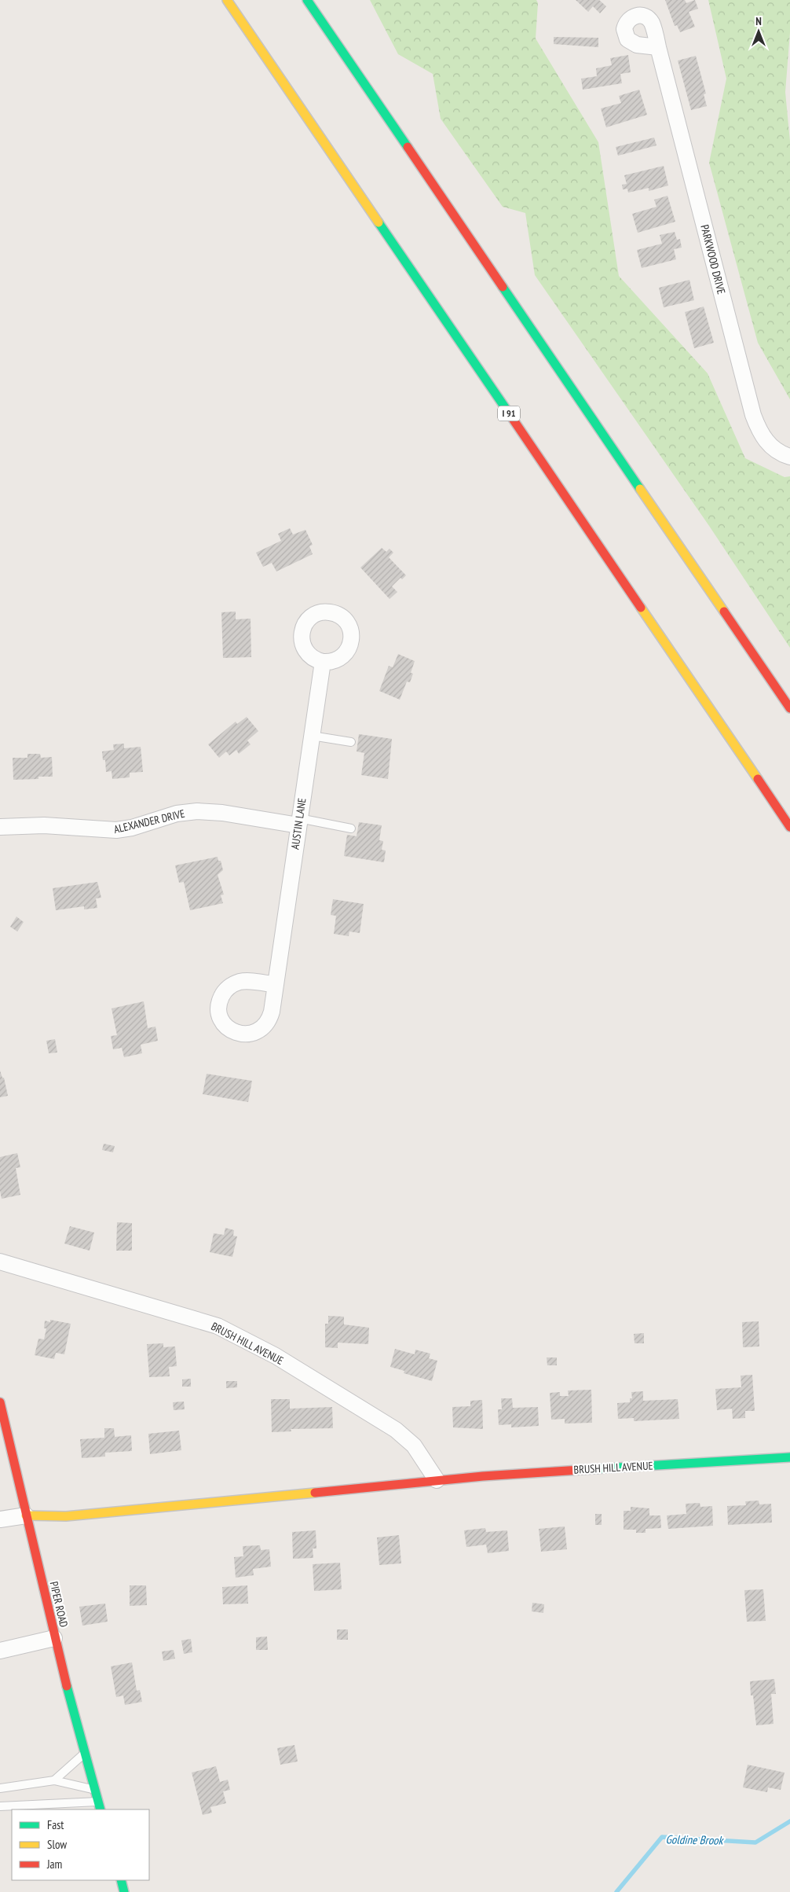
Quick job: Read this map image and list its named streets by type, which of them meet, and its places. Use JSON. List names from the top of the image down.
{
  "streets": {
    "main road": ["I 91", "BRUSH HILL AVENUE", "PIPER ROAD"],
    "street": ["PARKWOOD DRIVE", "ALEXANDER DRIVE", "AUSTIN LANE"]
  },
  "crossings": [
    ["ALEXANDER DRIVE", "AUSTIN LANE"],
    ["BRUSH HILL AVENUE", "PIPER ROAD"]
  ],
  "water": ["Goldine Brook"],
  "legend": ["Fast", "Slow", "Jam"],
  "north": "top"
}
